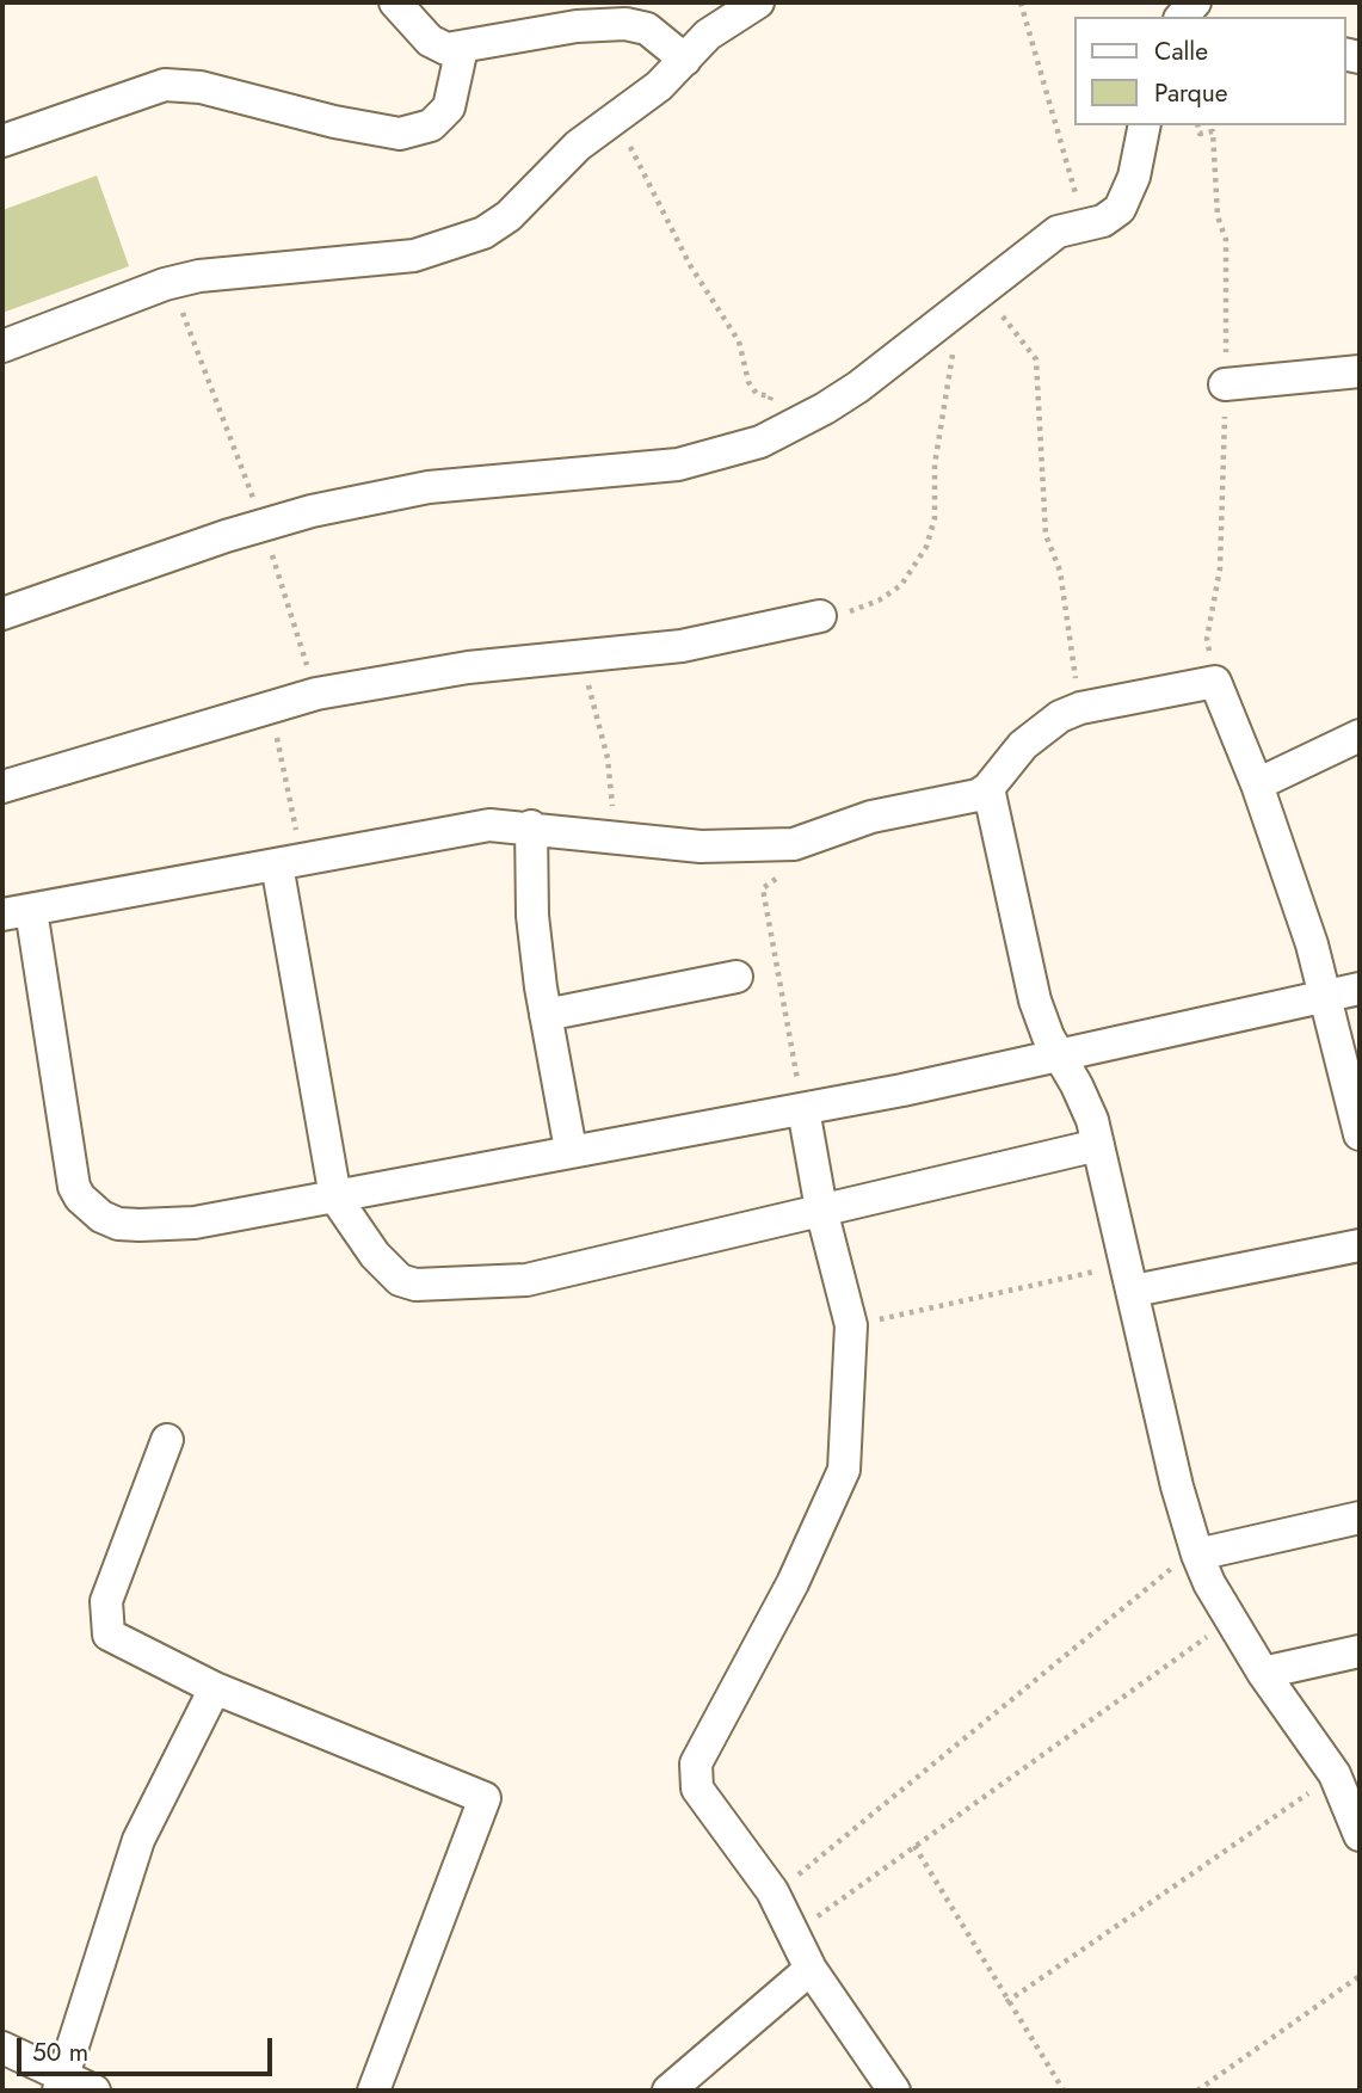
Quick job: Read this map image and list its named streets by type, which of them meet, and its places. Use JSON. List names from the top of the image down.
{
  "legend": ["Calle", "Parque"],
  "scale_bar": "50 m"
}
